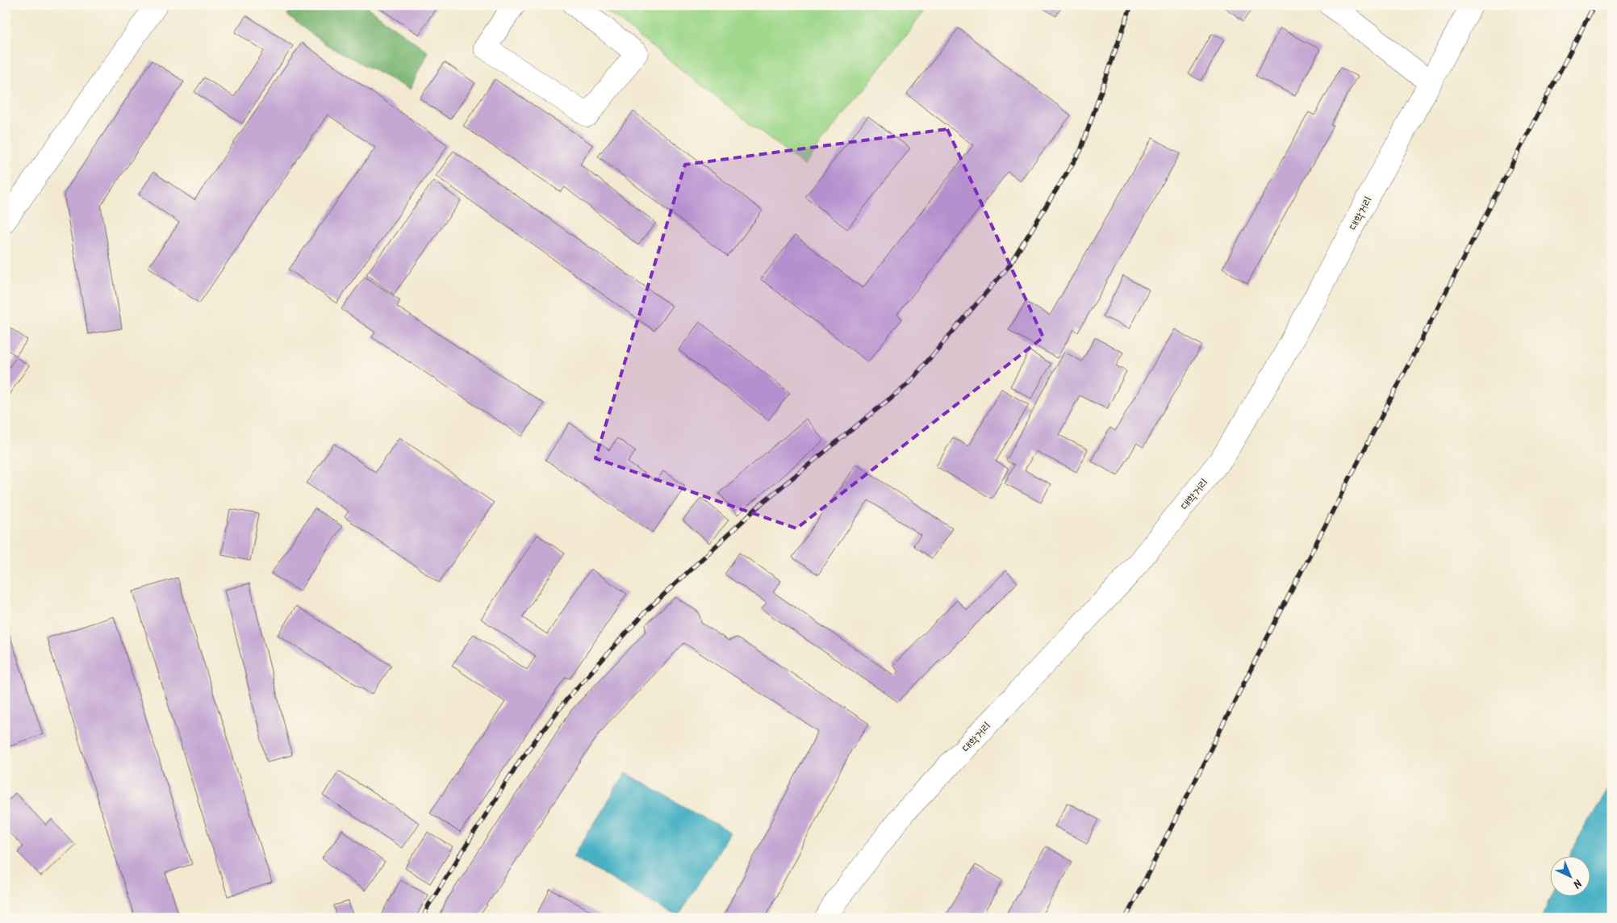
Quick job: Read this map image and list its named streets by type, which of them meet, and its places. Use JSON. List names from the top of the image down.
{
  "streets": {
    "main road": ["대학거리"]
  },
  "north": "bottom right"
}
